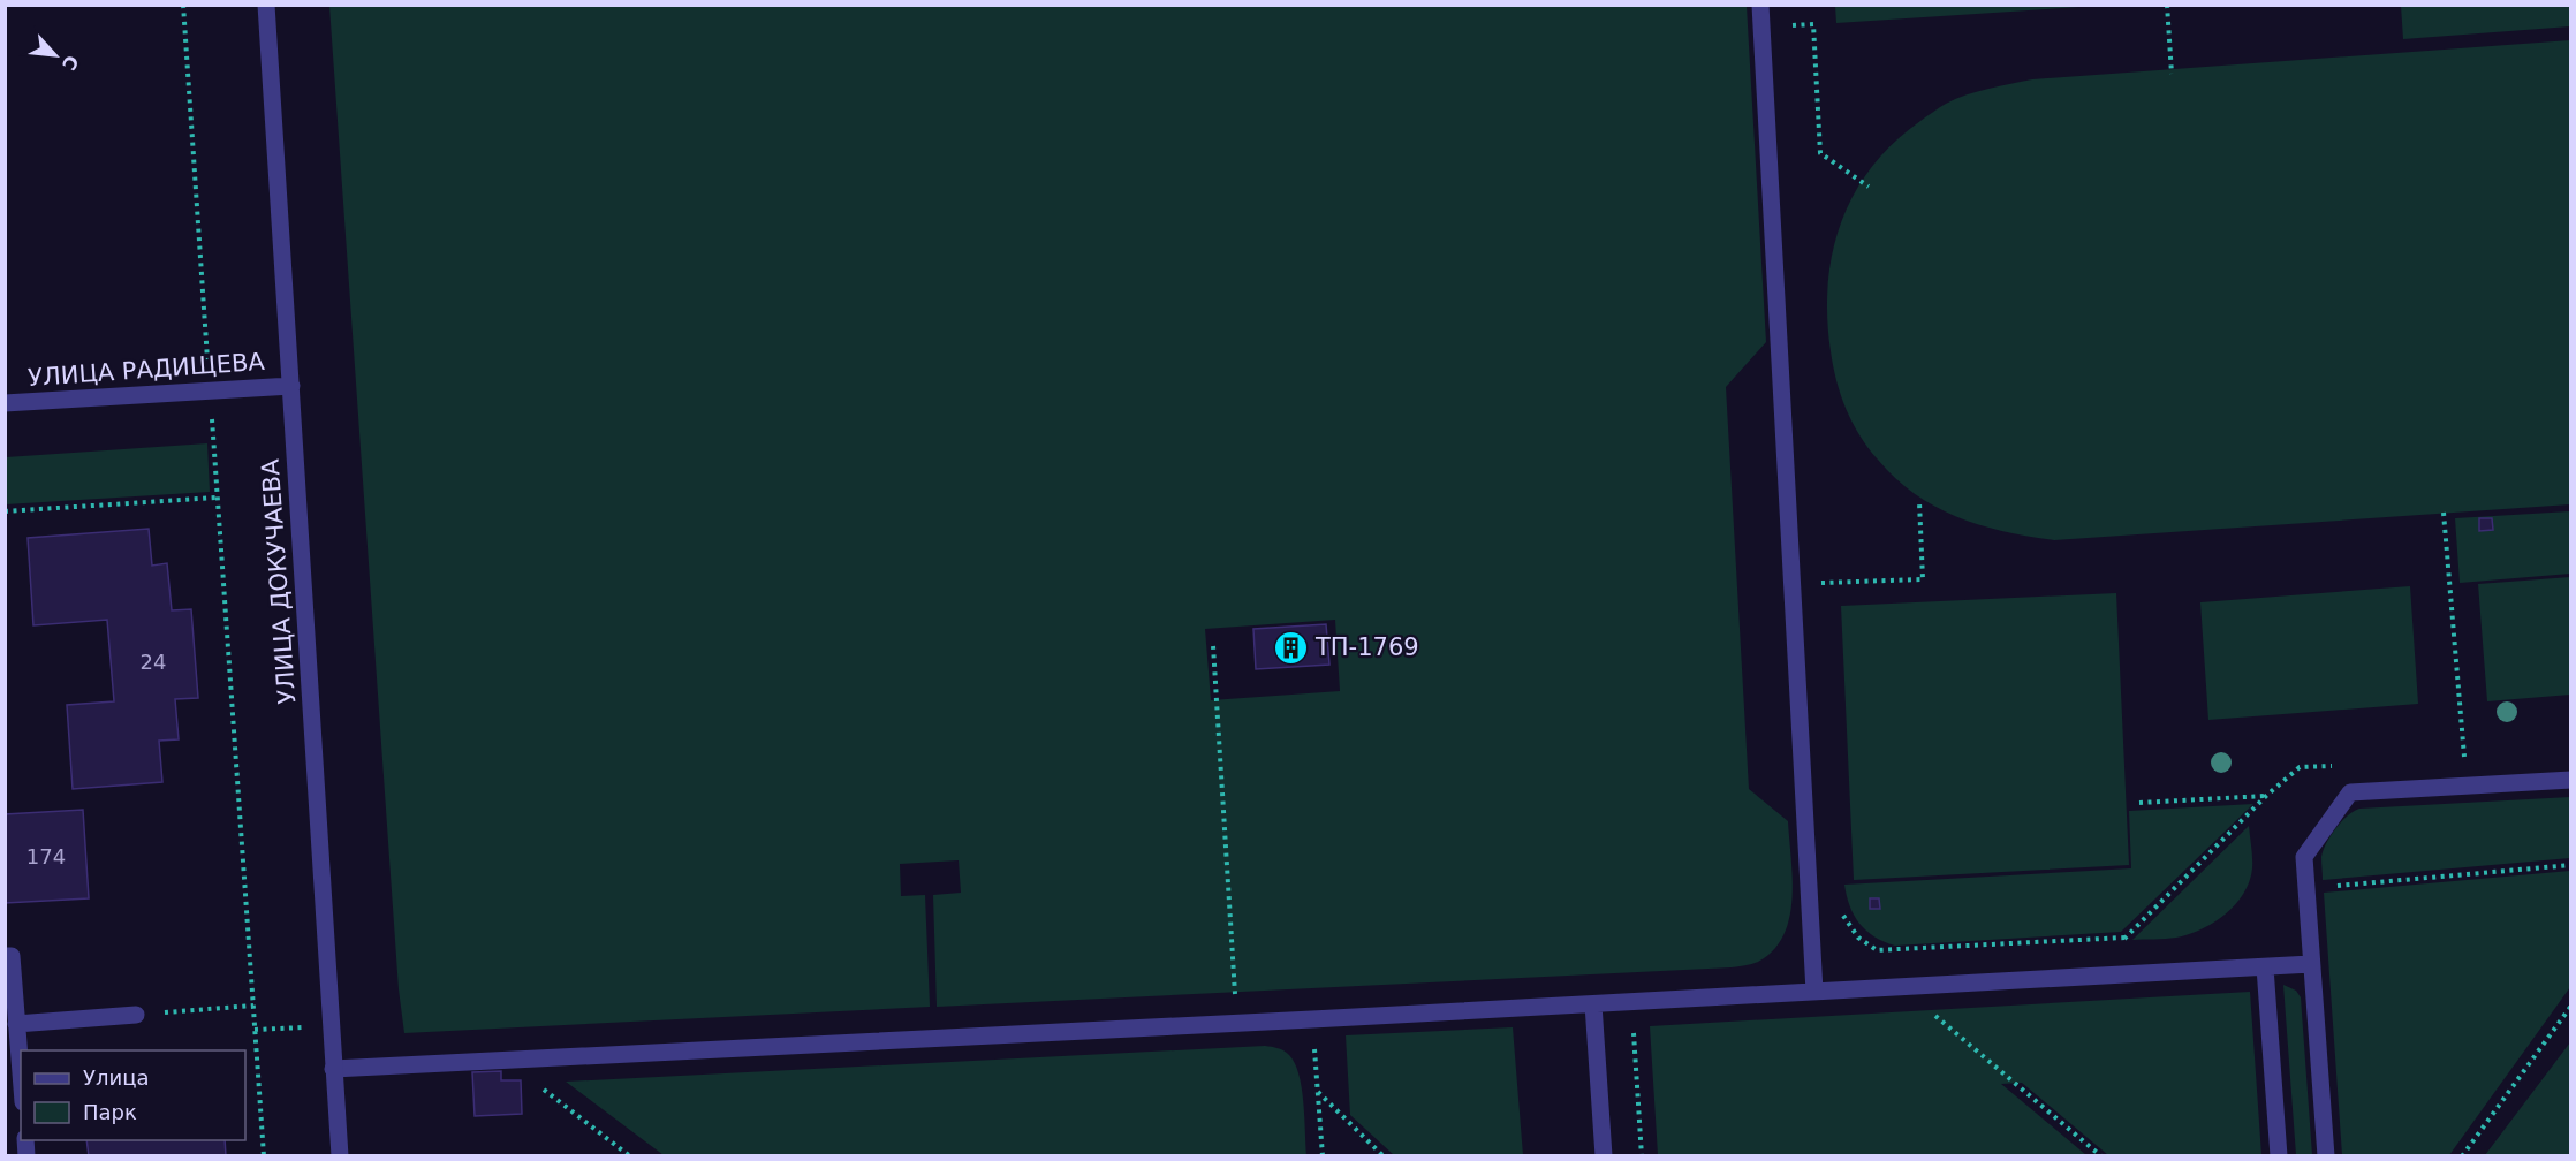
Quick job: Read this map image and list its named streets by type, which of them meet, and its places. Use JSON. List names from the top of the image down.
{
  "streets": {
    "street": ["УЛИЦА РАДИЩЕВА", "УЛИЦА ДОКУЧАЕВА"]
  },
  "crossings": [
    ["УЛИЦА РАДИЩЕВА", "УЛИЦА ДОКУЧАЕВА"]
  ],
  "places": {
    "building": ["ТП-1769"]
  },
  "house_numbers": ["24", "174"],
  "legend": ["Улица", "Парк"],
  "north": "bottom right"
}
